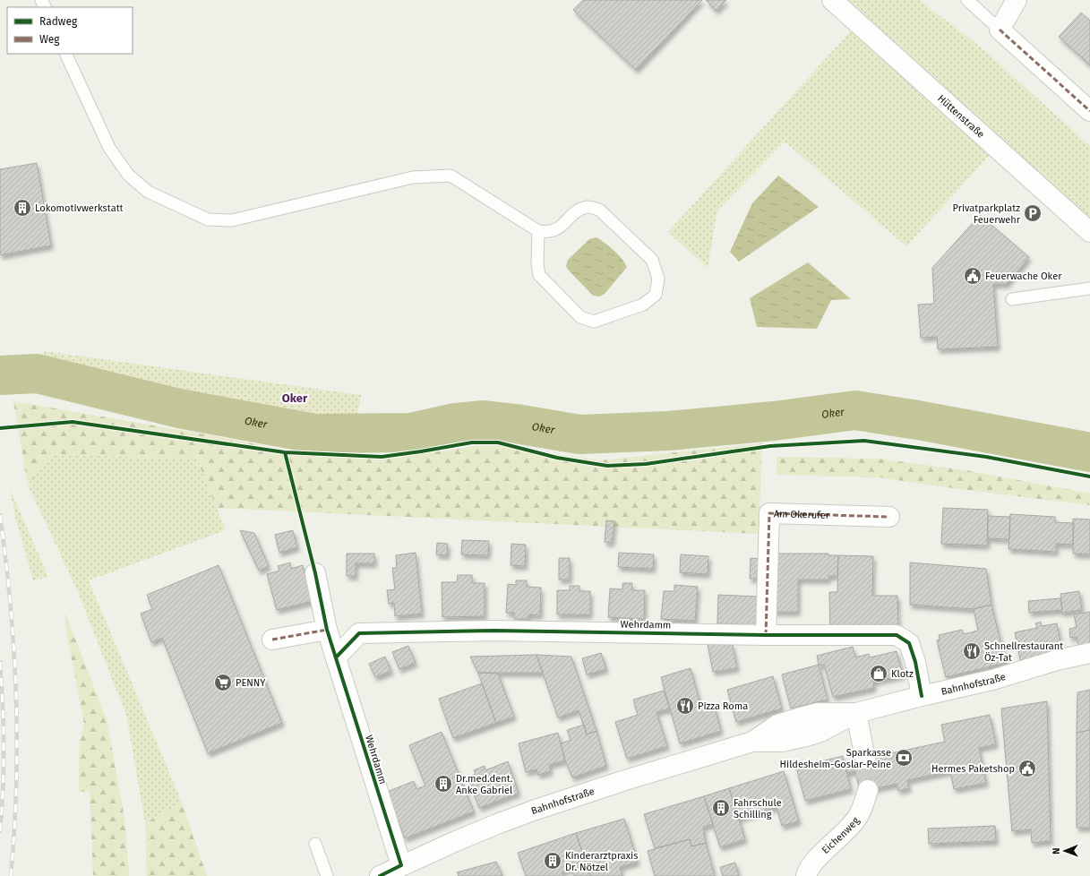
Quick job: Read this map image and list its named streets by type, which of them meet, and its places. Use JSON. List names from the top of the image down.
{
  "streets": {
    "street": [
      "Hüttenstraße",
      "Am Okerufer",
      "Wehrdamm",
      "Bahnhofstraße",
      "Eichenweg"
    ]
  },
  "crossings": [
    ["Am Okerufer", "Wehrdamm"],
    ["Wehrdamm", "Bahnhofstraße"]
  ],
  "districts": ["Oker"],
  "water": ["Oker"],
  "places": {
    "building": [
      "Lokomotivwerkstatt",
      "Dr.med.dent. Anke Gabriel",
      "Fahrschule Schilling",
      "Kinderarztpraxis Dr. Nötzel"
    ],
    "parking": ["Privatparkplatz Feuerwehr"],
    "public building": ["Feuerwache Oker", "Hermes Paketshop"],
    "restaurant": ["Schnellrestaurant Öz-Tat", "Pizza Roma"],
    "shop": ["Klotz"],
    "supermarket": ["PENNY"],
    "bank": ["Sparkasse Hildesheim-Goslar-Peine"]
  },
  "legend": ["Radweg", "Weg"],
  "north": "left"
}
